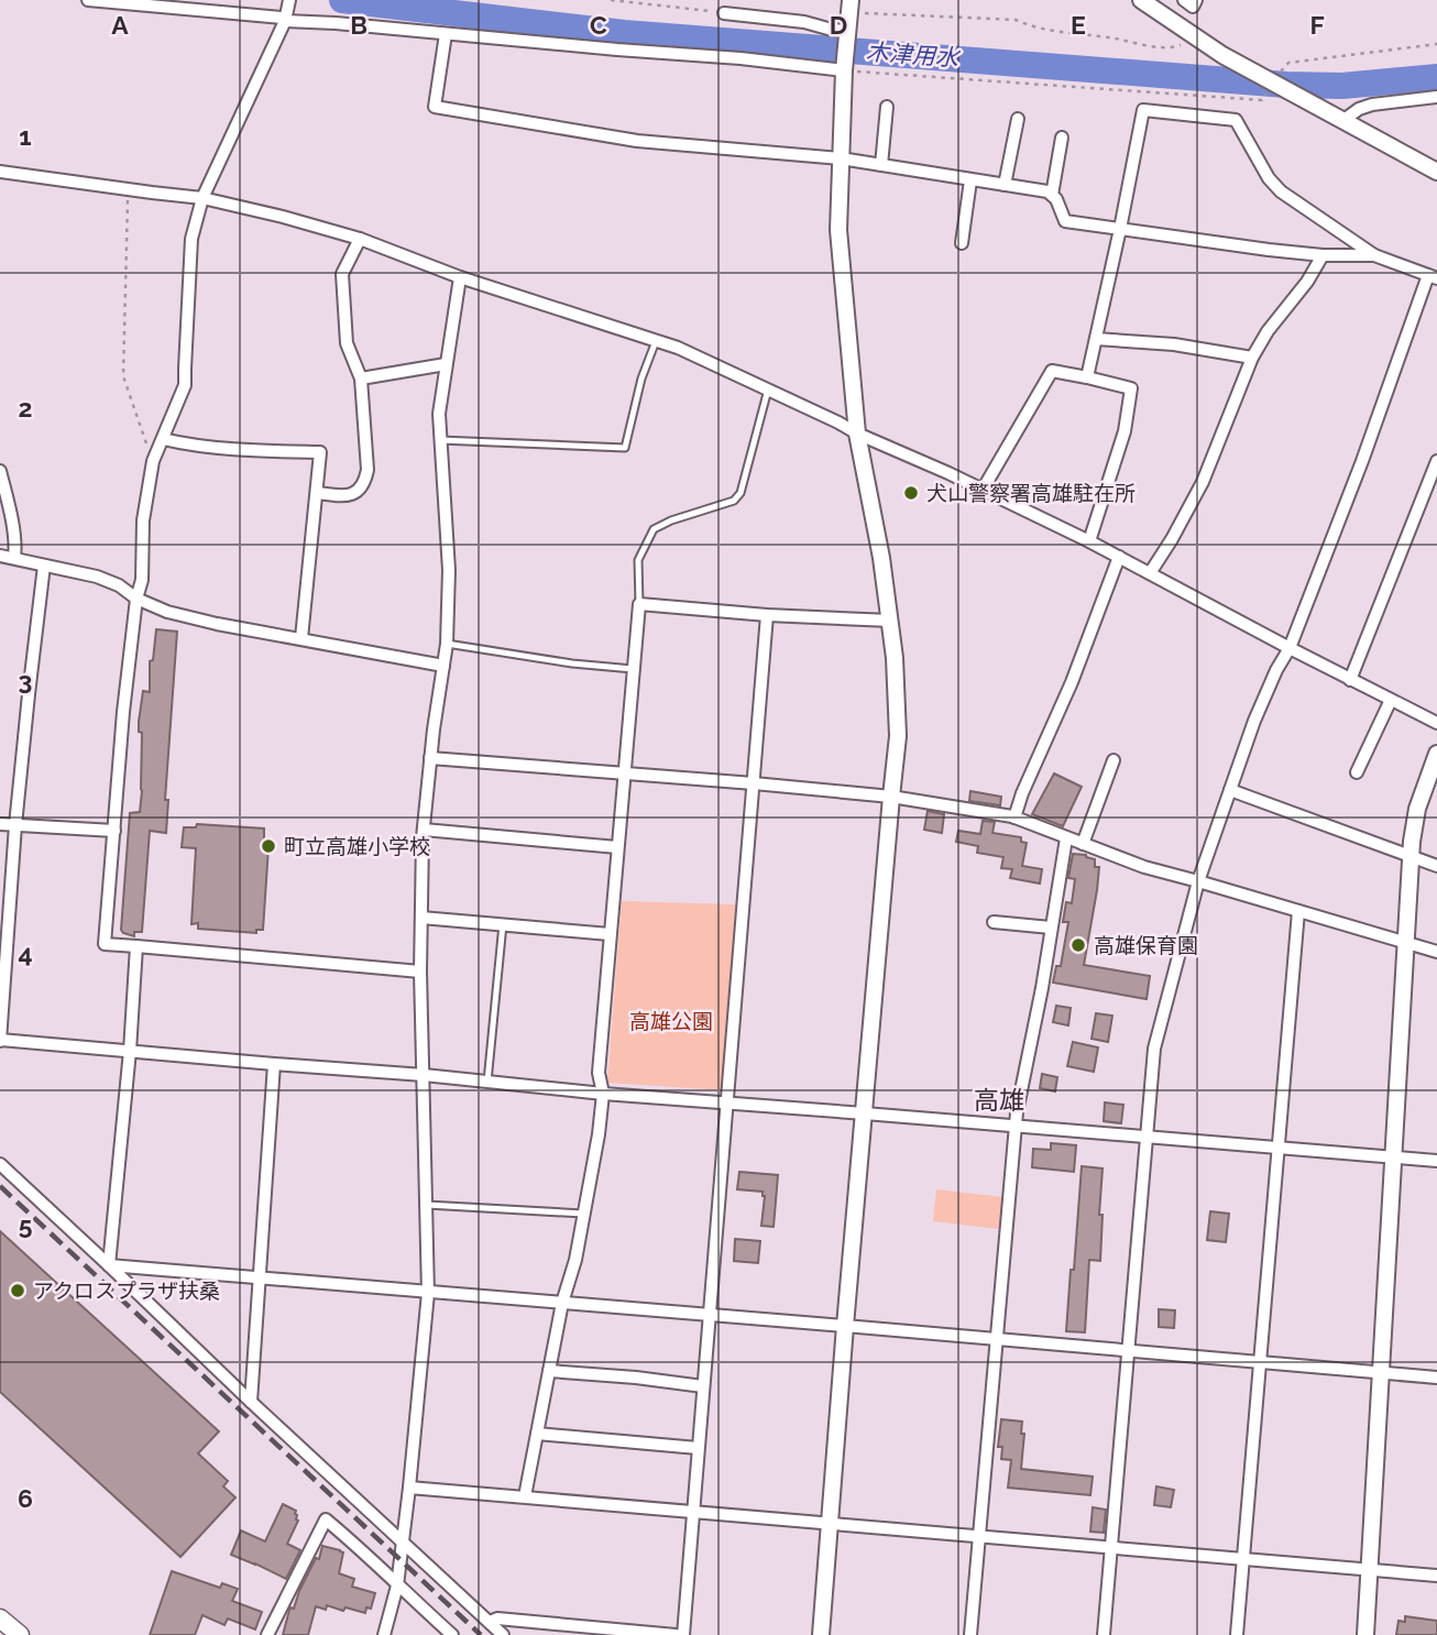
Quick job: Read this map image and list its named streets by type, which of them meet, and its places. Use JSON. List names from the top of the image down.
{
  "districts": ["高雄"],
  "water": ["木津用水"],
  "parks": ["高雄公園"],
  "places": [
    "犬山警察署高雄駐在所",
    "町立高雄小学校",
    "高雄保育園",
    "アクロスプラザ扶桑"
  ],
  "grid": {
    "columns": [
      "A",
      "B",
      "C",
      "D",
      "E",
      "F"
    ],
    "rows": [
      "1",
      "2",
      "3",
      "4",
      "5",
      "6"
    ]
  }
}
